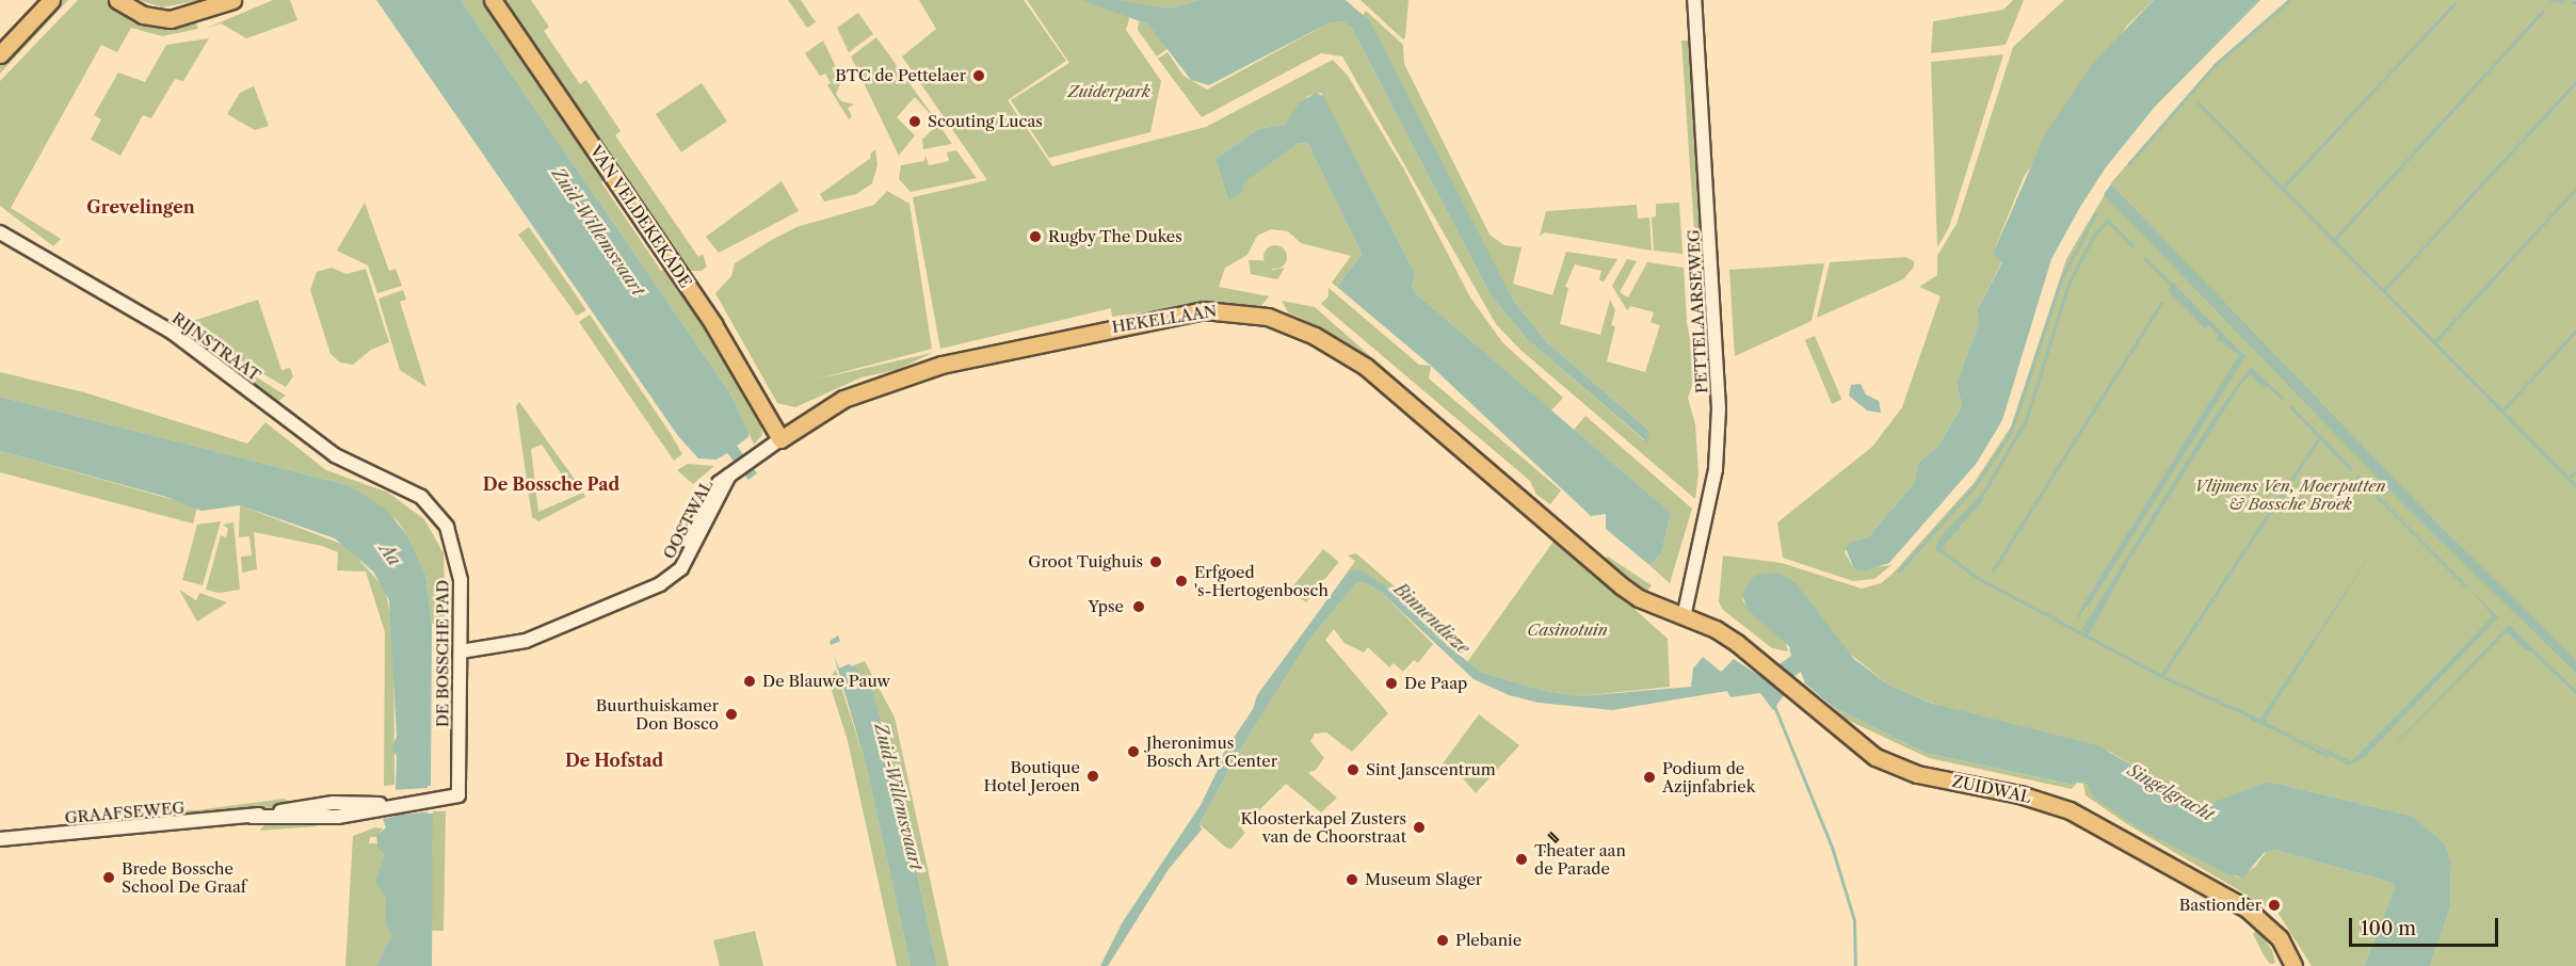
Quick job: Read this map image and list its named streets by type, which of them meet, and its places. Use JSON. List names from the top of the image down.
{
  "streets": {
    "main road": ["VAN VELDEKEKADE", "HEKELLAAN", "ZUIDWAL"],
    "street": [
      "PETTELAARSEWEG",
      "RIJNSTRAAT",
      "OOSTWAL",
      "DE BOSSCHE PAD",
      "GRAAFSEWEG"
    ]
  },
  "crossings": [
    ["VAN VELDEKEKADE", "HEKELLAAN"],
    ["PETTELAARSEWEG", "HEKELLAAN"],
    ["PETTELAARSEWEG", "ZUIDWAL"],
    ["HEKELLAAN", "OOSTWAL"],
    ["HEKELLAAN", "ZUIDWAL"],
    ["RIJNSTRAAT", "DE BOSSCHE PAD"],
    ["OOSTWAL", "DE BOSSCHE PAD"],
    ["DE BOSSCHE PAD", "GRAAFSEWEG"]
  ],
  "districts": ["Grevelingen", "De Bossche Pad", "De Hofstad"],
  "water": [
    "Zuid-Willemsvaart",
    "Aa",
    "Binnendieze",
    "Singelgracht"
  ],
  "parks": ["Zuiderpark", "Vlijmens Ven, Moerputten & Bossche Broek", "Casinotuin"],
  "places": [
    "BTC de Pettelaer",
    "Scouting Lucas",
    "Rugby The Dukes",
    "Groot Tuighuis",
    "Erfgoed 's-Hertogenbosch",
    "Ypse",
    "De Blauwe Pauw",
    "De Paap",
    "Buurthuiskamer Don Bosco",
    "Jheronimus Bosch Art Center",
    "Sint Janscentrum",
    "Boutique Hotel Jeroen",
    "Podium de Azijnfabriek",
    "Kloosterkapel Zusters van de Choorstraat",
    "Theater aan de Parade",
    "Brede Bossche School De Graaf",
    "Museum Slager",
    "Bastionder",
    "Plebanie"
  ],
  "scale_bar": "100 m"
}
